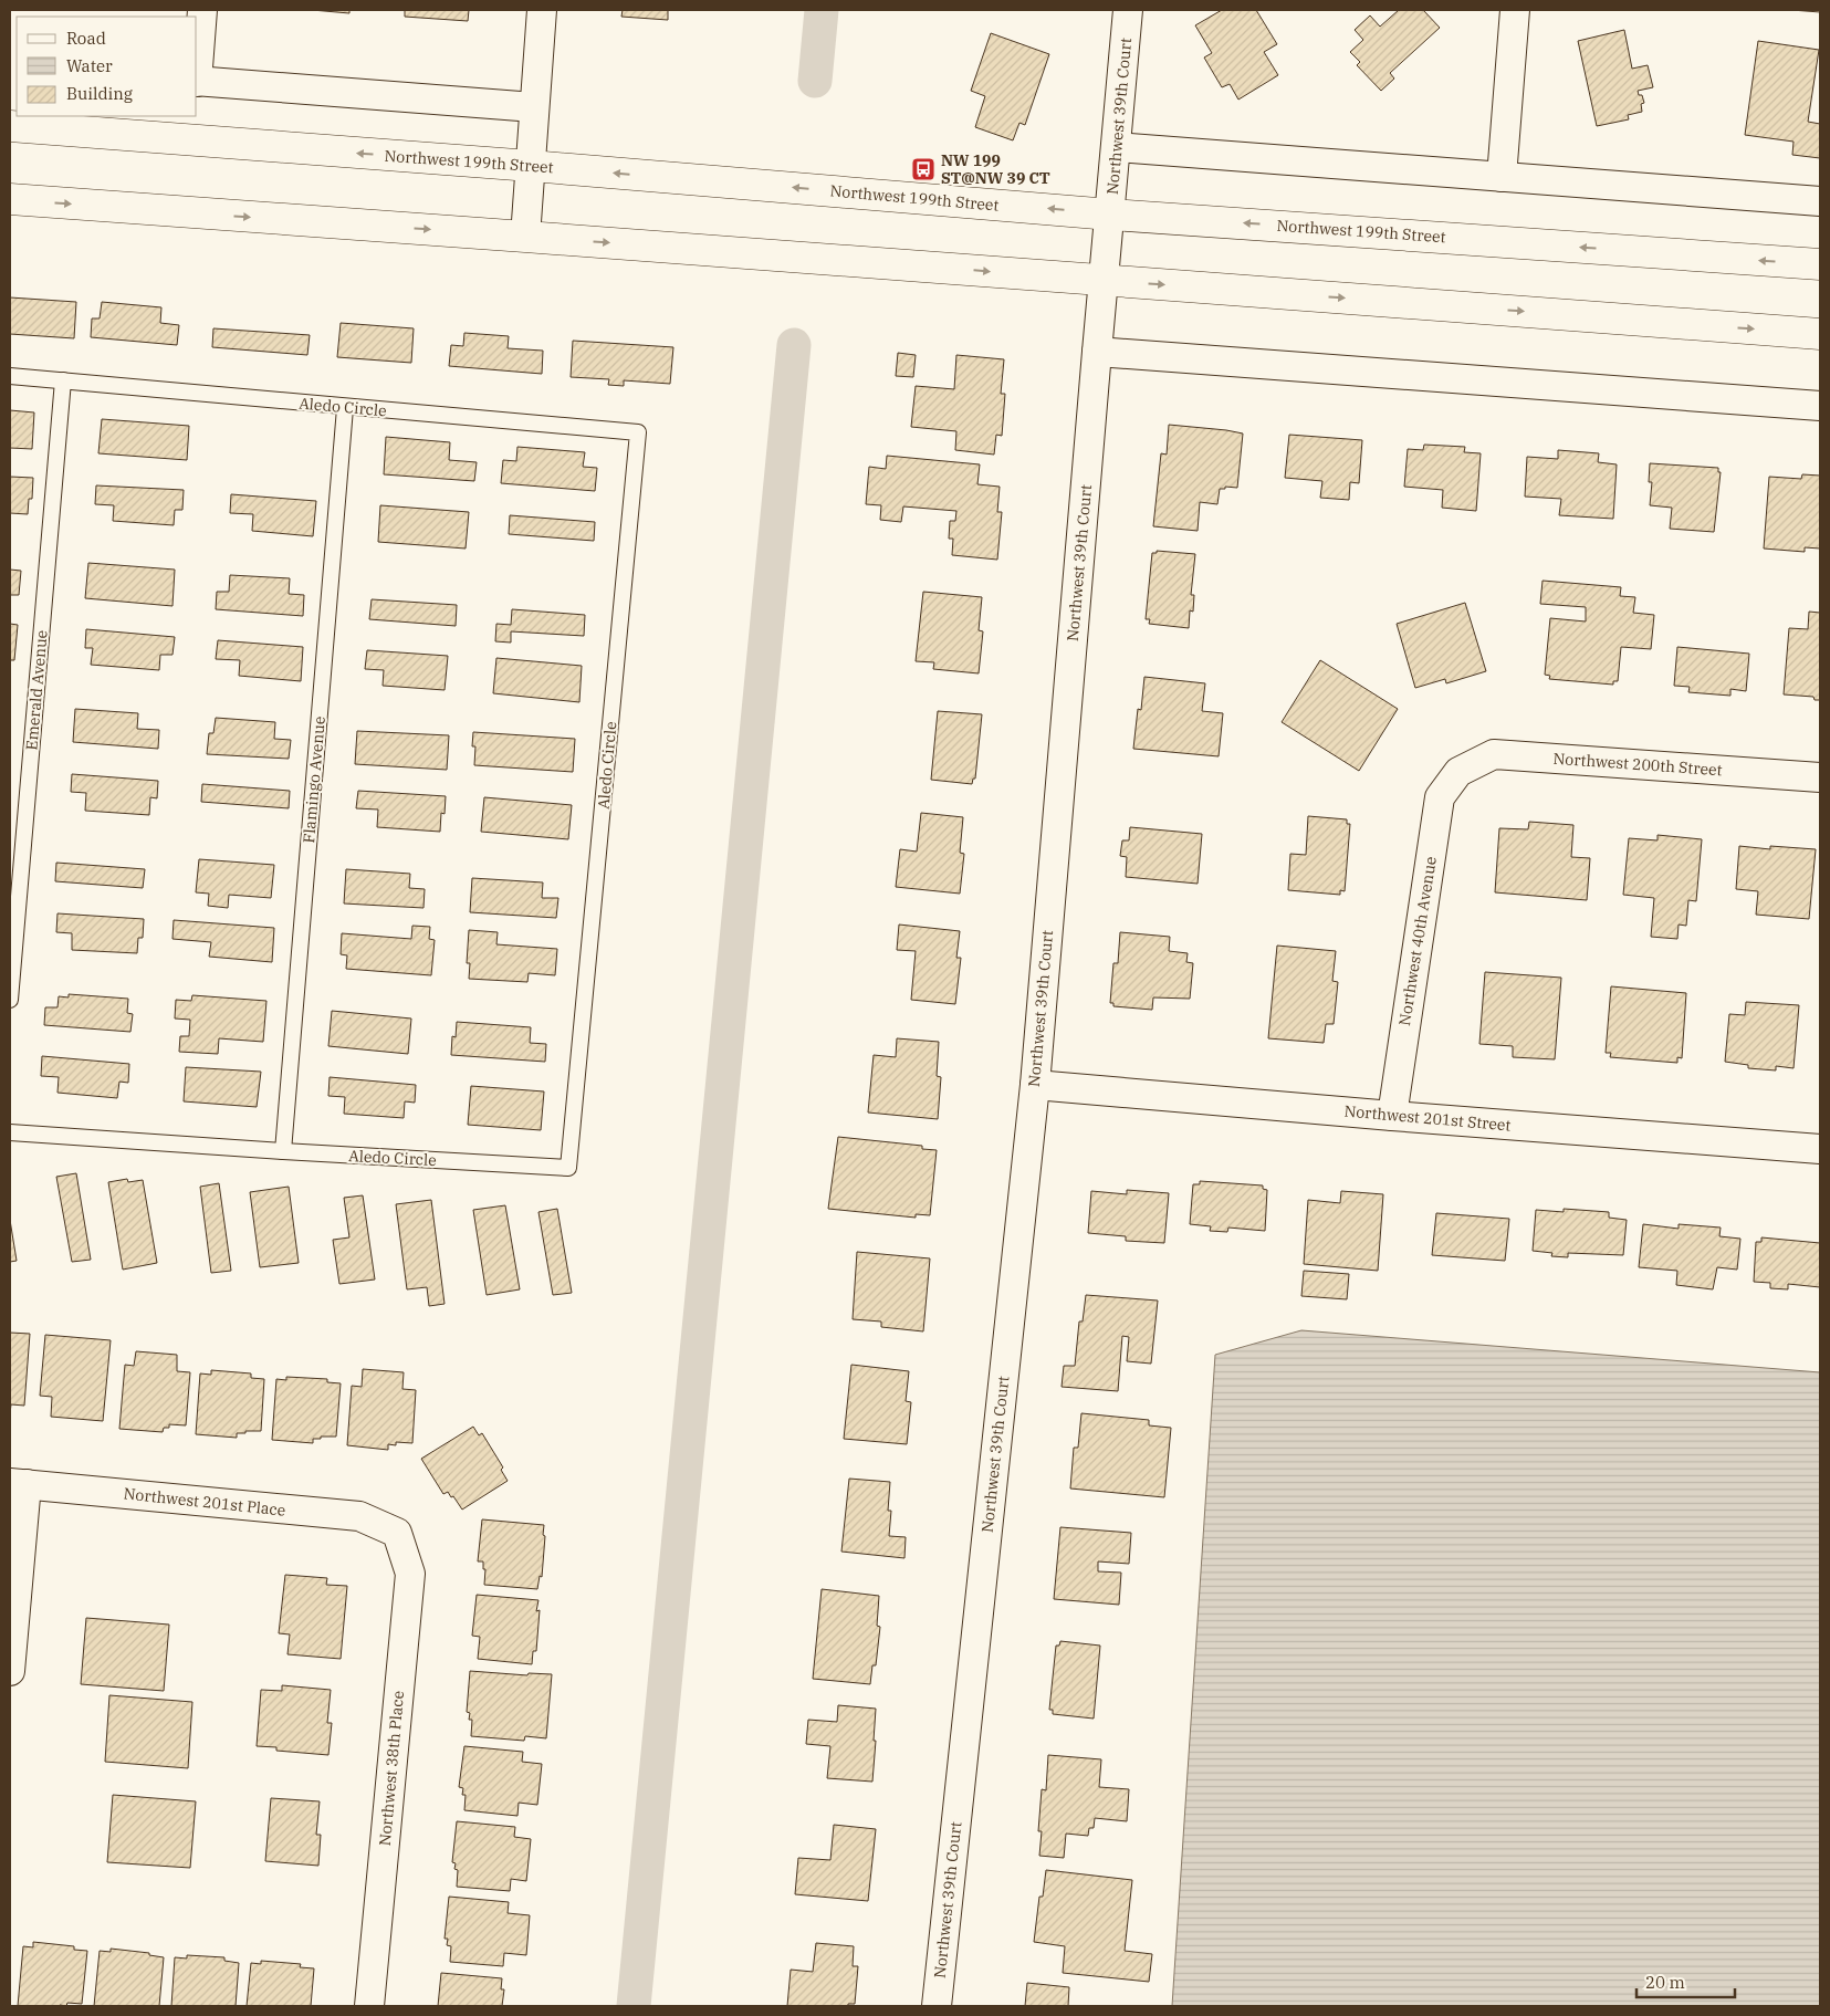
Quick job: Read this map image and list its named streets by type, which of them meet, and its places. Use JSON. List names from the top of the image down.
{
  "streets": {
    "main road": ["Northwest 199th Street"],
    "street": [
      "Northwest 39th Court",
      "Northwest 200th Street",
      "Northwest 40th Avenue",
      "Northwest 201st Street",
      "Northwest 201st Place",
      "Northwest 38th Place"
    ],
    "lane": ["Aledo Circle", "Emerald Avenue", "Flamingo Avenue"]
  },
  "crossings": [
    ["Northwest 39th Court", "Northwest 199th Street"],
    ["Northwest 39th Court", "Northwest 201st Street"],
    ["Aledo Circle", "Emerald Avenue"],
    ["Aledo Circle", "Flamingo Avenue"],
    ["Northwest 200th Street", "Northwest 40th Avenue"],
    ["Northwest 40th Avenue", "Northwest 201st Street"],
    ["Northwest 201st Place", "Northwest 38th Place"]
  ],
  "places": {
    "bus stop": ["NW 199 ST@NW 39 CT"]
  },
  "legend": ["Road", "Water", "Building"],
  "scale_bar": "20 m"
}
